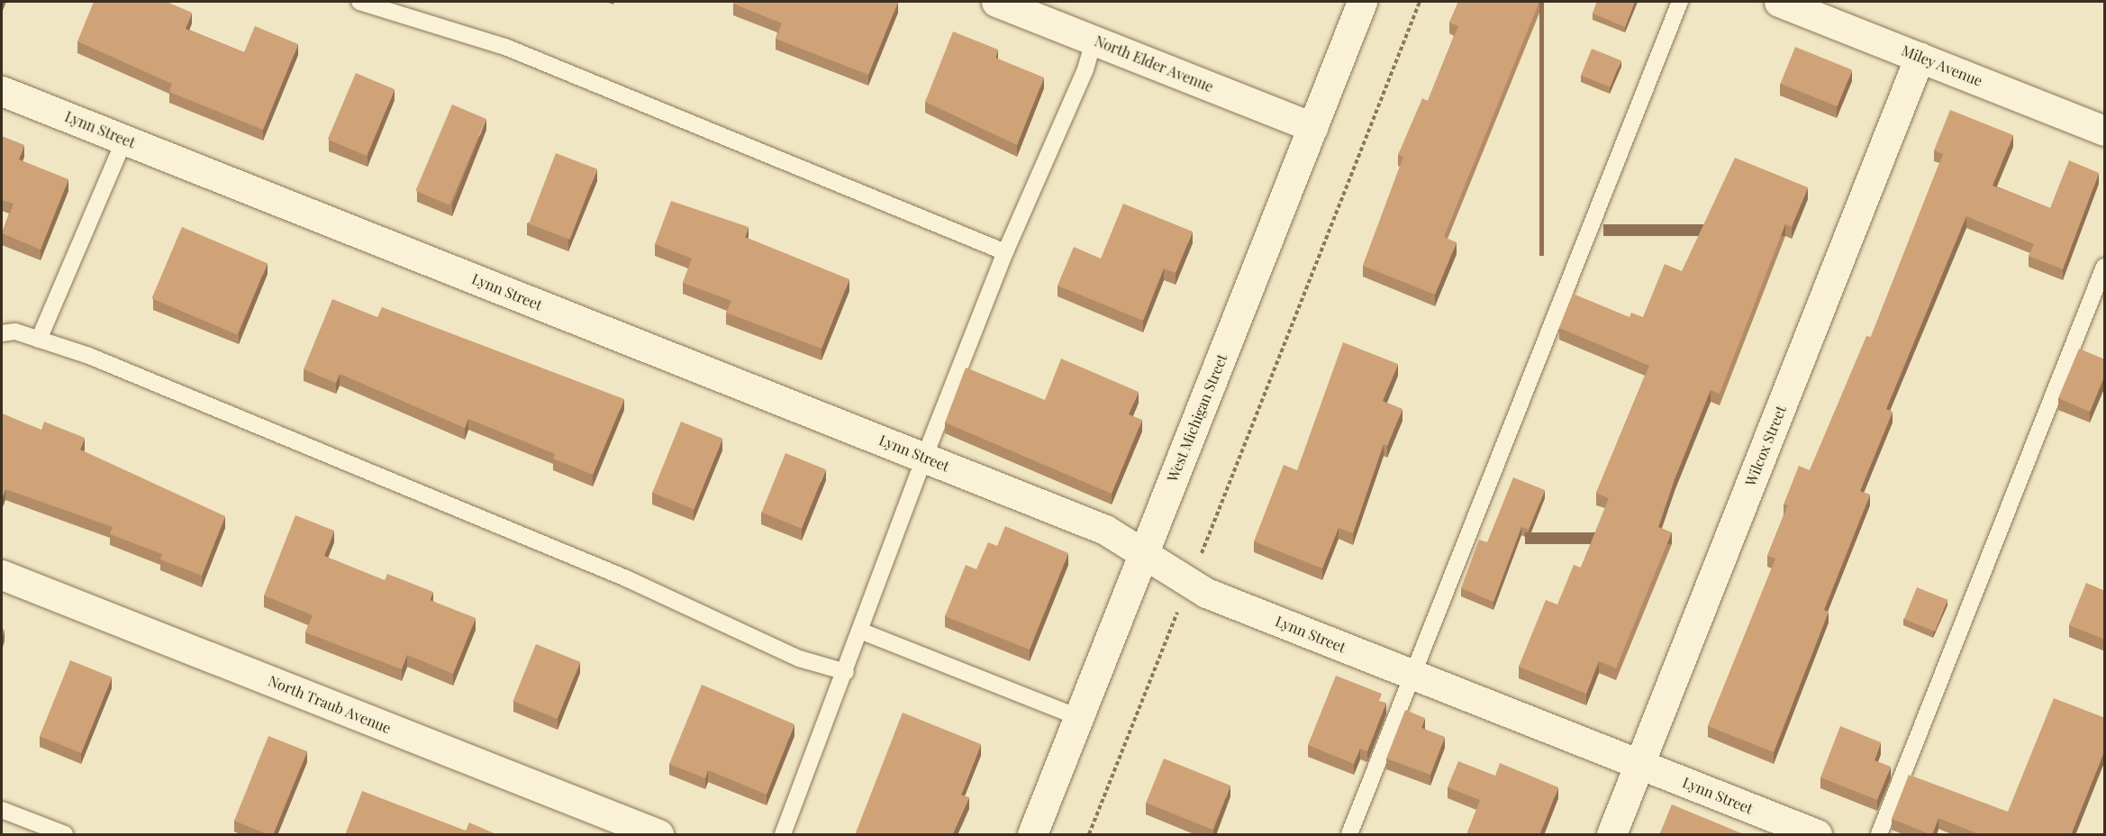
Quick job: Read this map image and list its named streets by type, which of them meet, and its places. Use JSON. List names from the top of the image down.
{
  "streets": {
    "street": [
      "North Elder Avenue",
      "Miley Avenue",
      "Lynn Street",
      "West Michigan Street",
      "Wilcox Street",
      "North Traub Avenue"
    ]
  },
  "crossings": [
    ["North Elder Avenue", "West Michigan Street"],
    ["Miley Avenue", "Wilcox Street"],
    ["Lynn Street", "West Michigan Street"],
    ["Lynn Street", "Wilcox Street"]
  ]
}
